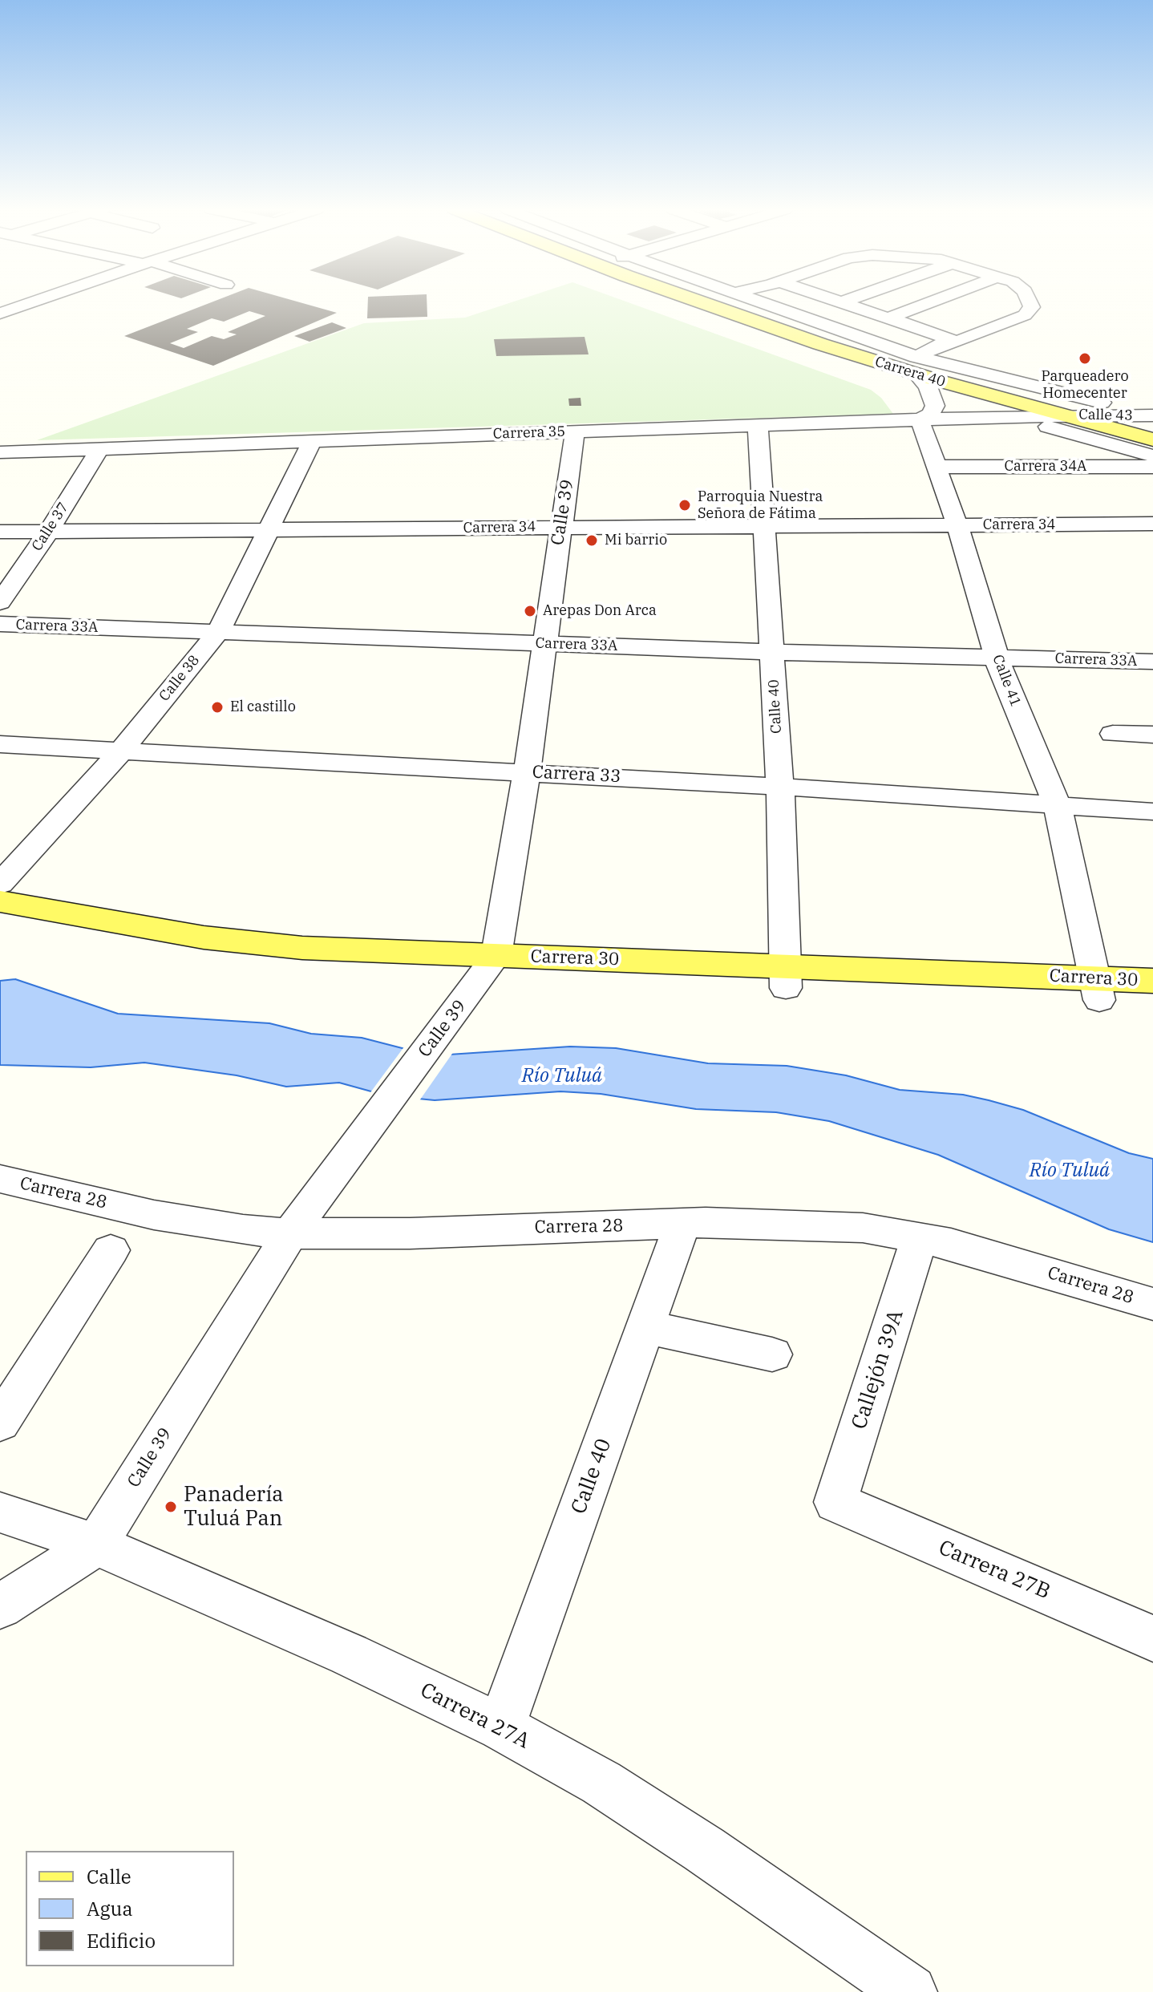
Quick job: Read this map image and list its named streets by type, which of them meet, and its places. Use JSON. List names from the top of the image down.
{
  "streets": {
    "main road": ["Carrera 40", "Carrera 30"],
    "street": [
      "Calle 43",
      "Carrera 35",
      "Carrera 34A",
      "Calle 39",
      "Carrera 34",
      "Calle 37",
      "Carrera 33A",
      "Calle 38",
      "Calle 41",
      "Calle 40",
      "Carrera 33",
      "Carrera 28",
      "Callejón 39A",
      "Carrera 27B",
      "Carrera 27A"
    ]
  },
  "crossings": [
    ["Carrera 40", "Calle 43"],
    ["Carrera 40", "Carrera 35"],
    ["Carrera 40", "Carrera 34A"],
    ["Calle 43", "Carrera 35"],
    ["Carrera 35", "Calle 39"],
    ["Carrera 35", "Calle 37"],
    ["Carrera 35", "Calle 38"],
    ["Carrera 35", "Calle 41"],
    ["Carrera 35", "Calle 40"],
    ["Carrera 34A", "Calle 41"],
    ["Calle 39", "Carrera 34"],
    ["Calle 39", "Carrera 33A"],
    ["Calle 39", "Carrera 33"],
    ["Calle 39", "Carrera 30"],
    ["Calle 39", "Carrera 28"],
    ["Calle 39", "Carrera 27A"],
    ["Carrera 34", "Calle 37"],
    ["Carrera 34", "Calle 38"],
    ["Carrera 34", "Calle 41"],
    ["Carrera 34", "Calle 40"],
    ["Carrera 33A", "Calle 38"],
    ["Carrera 33A", "Calle 41"],
    ["Carrera 33A", "Calle 40"],
    ["Calle 38", "Carrera 33"],
    ["Calle 41", "Carrera 33"],
    ["Calle 41", "Carrera 30"],
    ["Calle 40", "Carrera 33"],
    ["Calle 40", "Carrera 30"],
    ["Calle 40", "Carrera 28"],
    ["Calle 40", "Carrera 27A"],
    ["Carrera 28", "Callejón 39A"],
    ["Callejón 39A", "Carrera 27B"]
  ],
  "water": ["Río Tuluá"],
  "places": [
    "Parqueadero Homecenter",
    "Parroquia Nuestra Señora de Fátima",
    "Mi barrio",
    "Arepas Don Arca",
    "El castillo",
    "Panadería Tuluá Pan"
  ],
  "legend": ["Calle", "Agua", "Edificio"]
}
